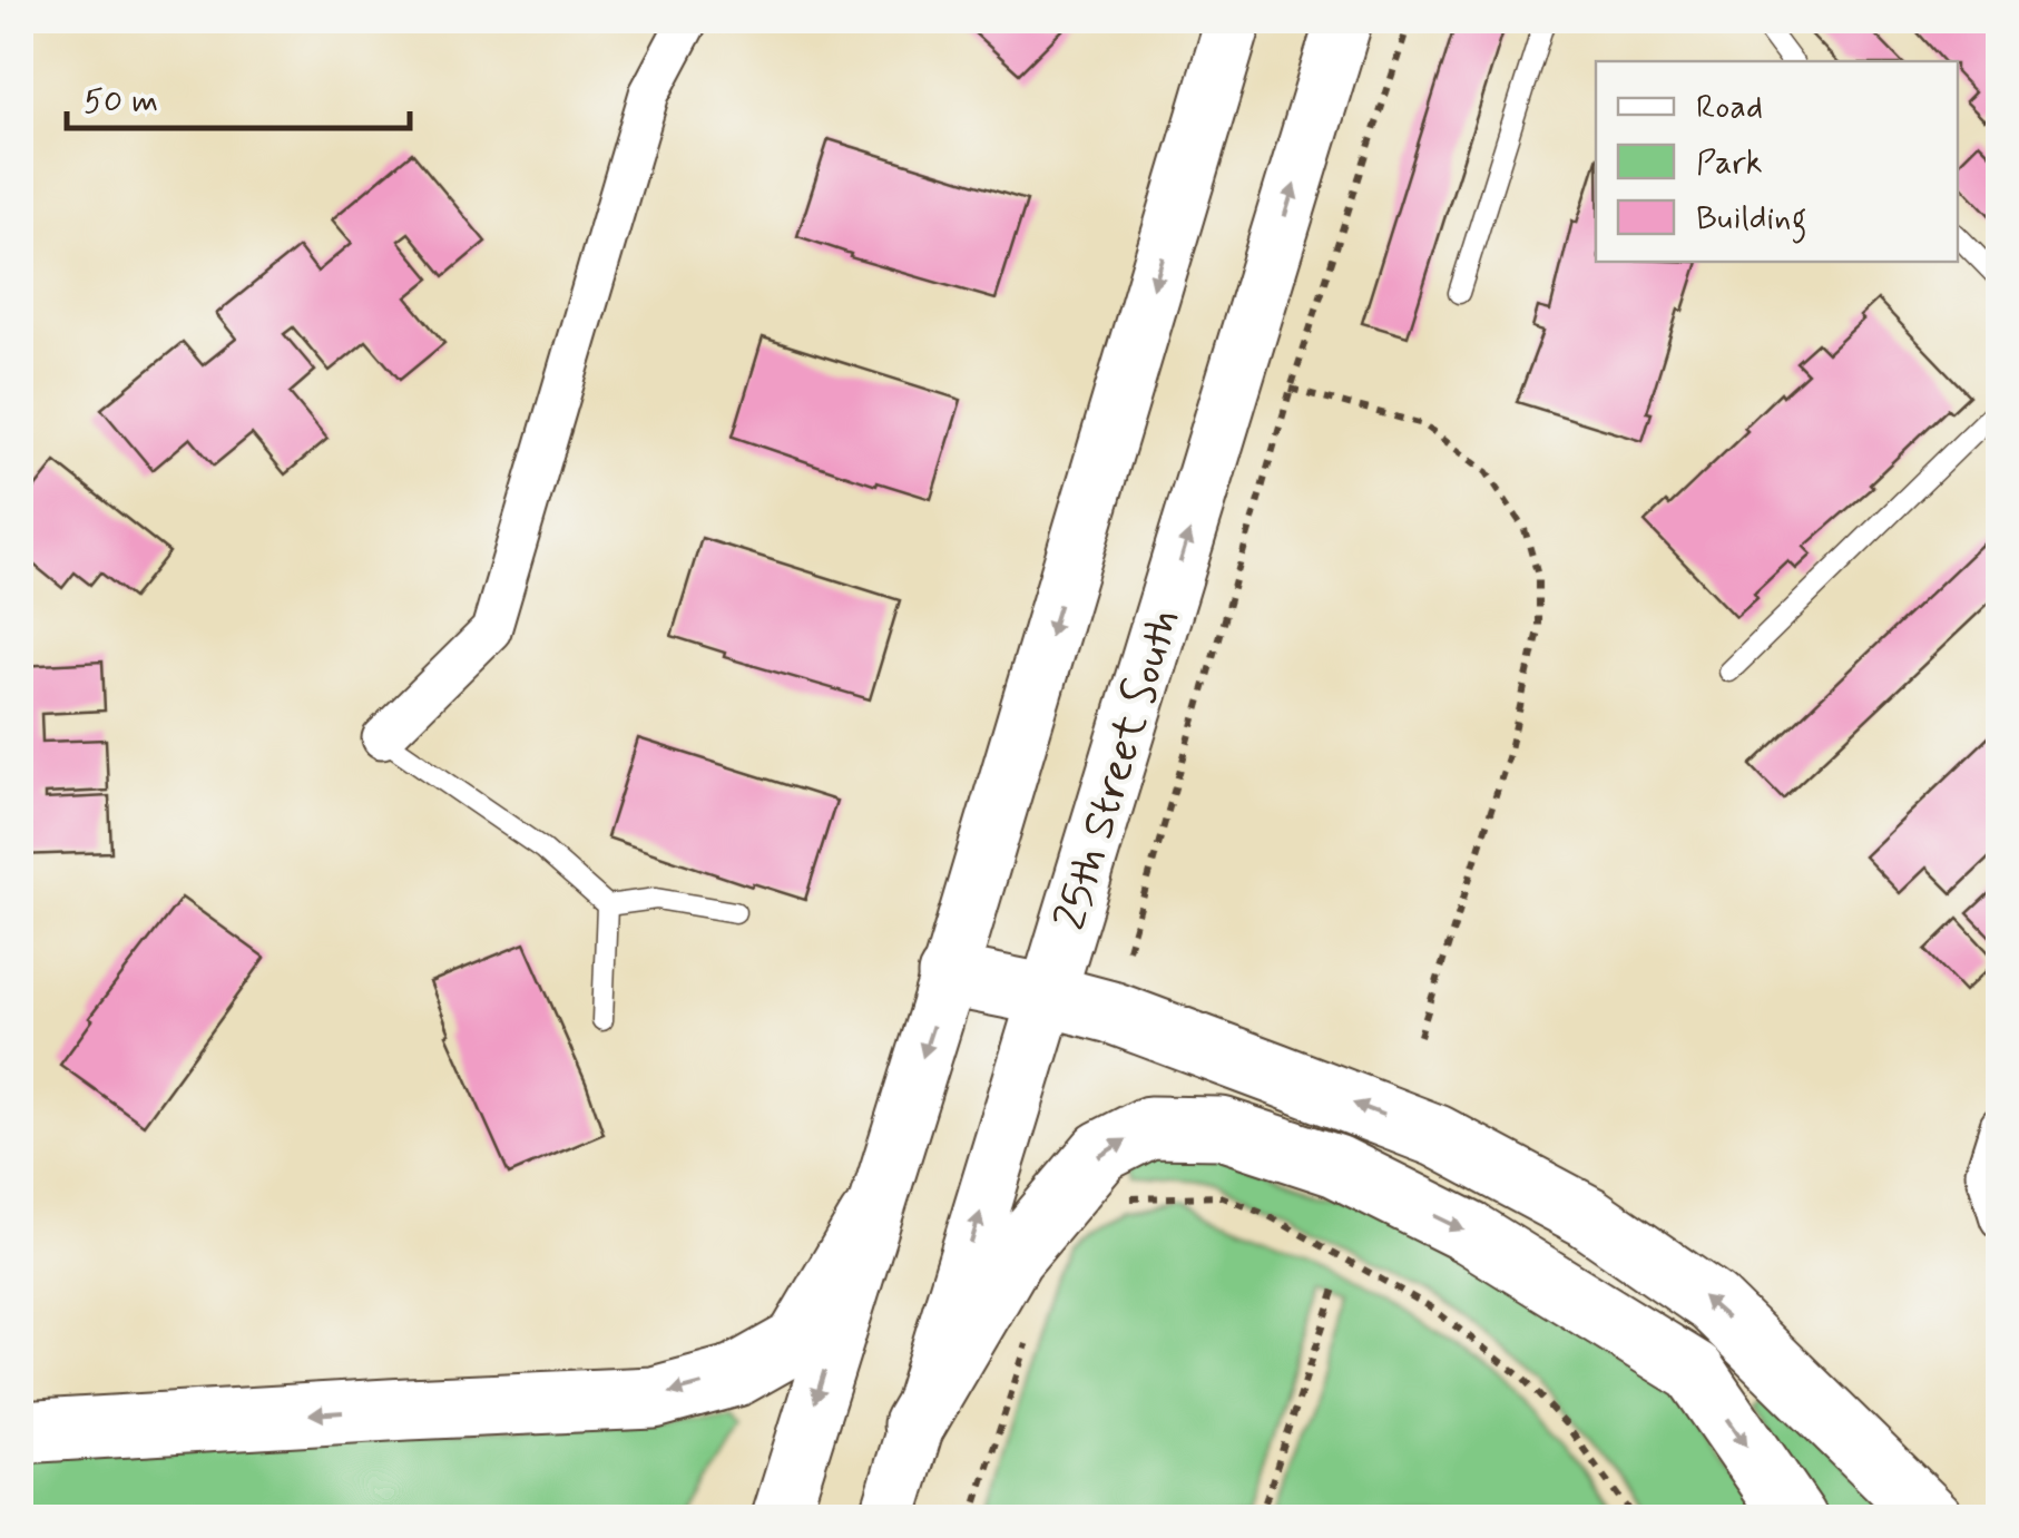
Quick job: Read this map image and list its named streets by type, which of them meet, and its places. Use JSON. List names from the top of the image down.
{
  "streets": {
    "main road": ["25th Street South"]
  },
  "legend": ["Road", "Park", "Building"],
  "scale_bar": "50 m"
}
